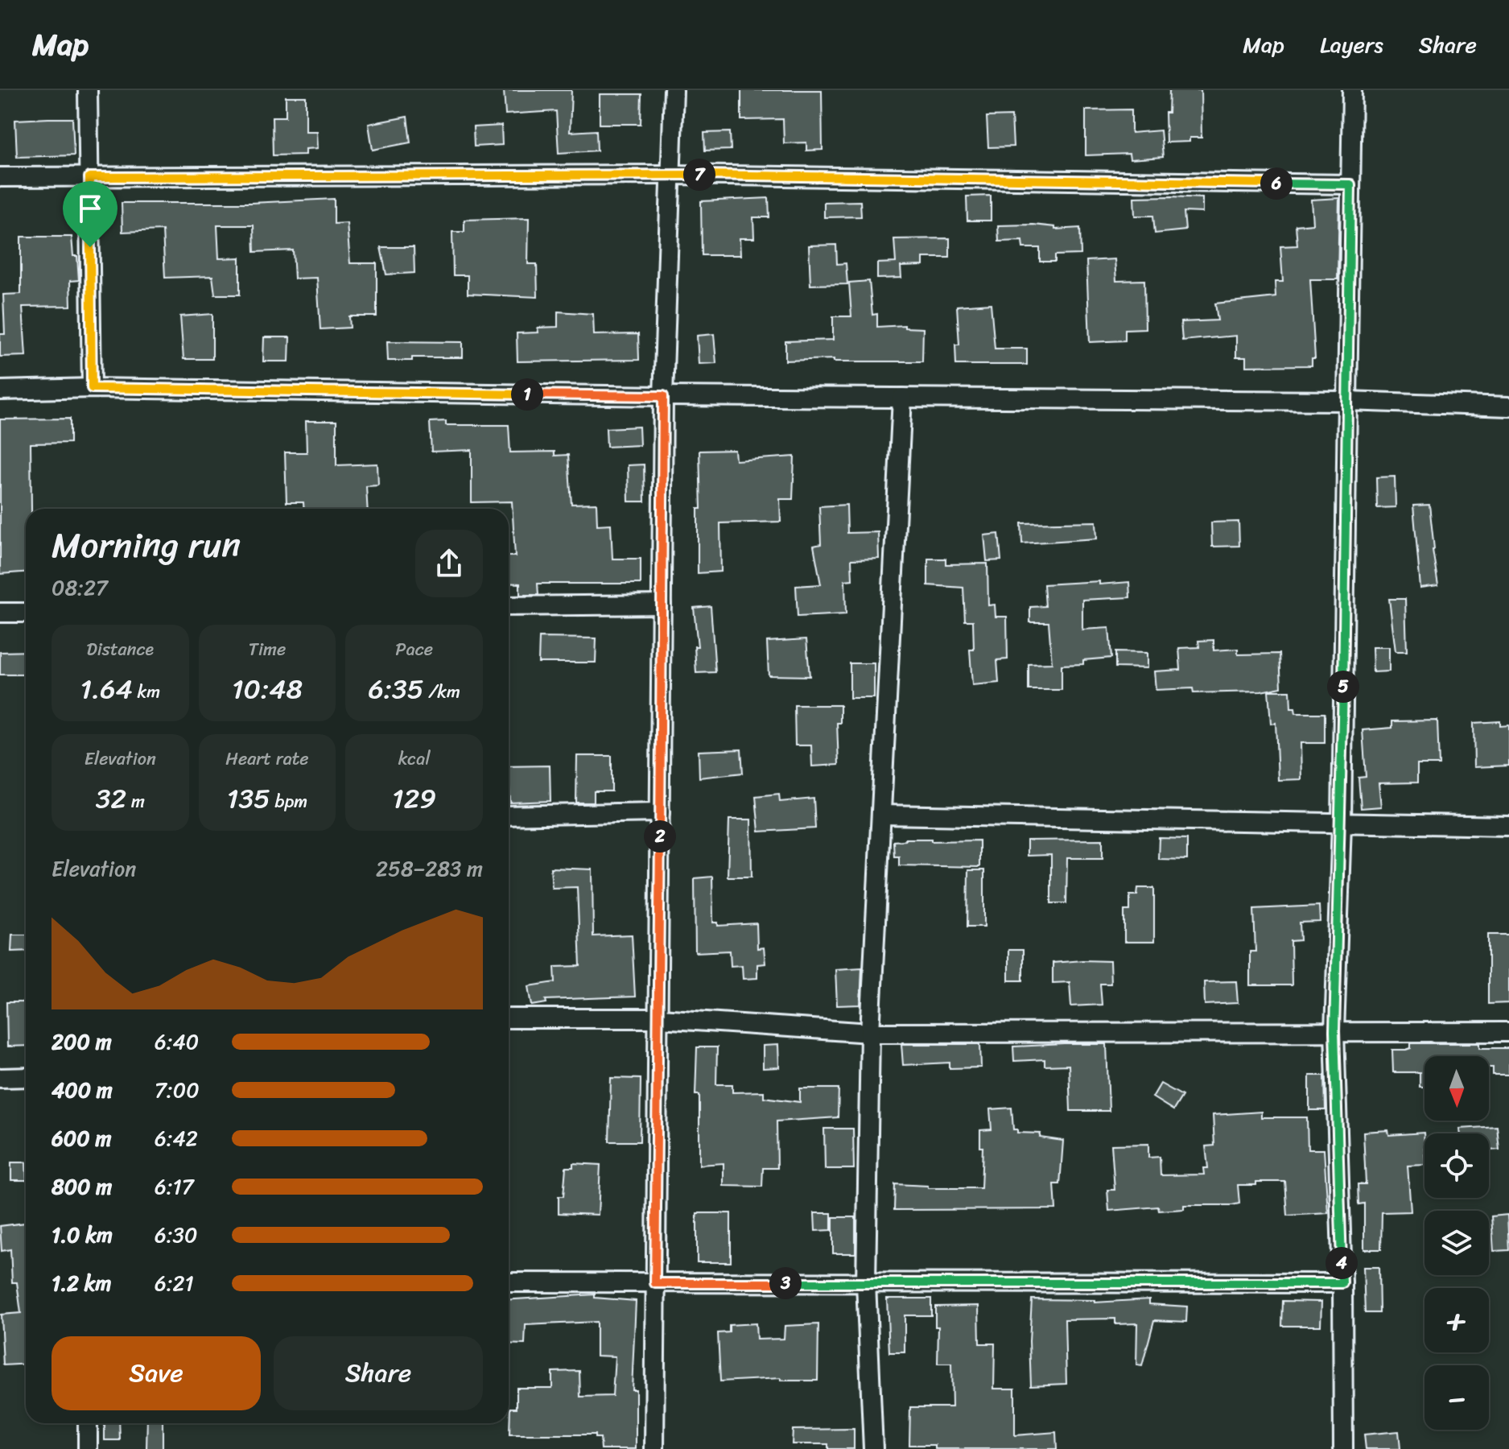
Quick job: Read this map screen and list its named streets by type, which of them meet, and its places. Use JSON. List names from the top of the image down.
{
  "north": "bottom",
  "page": {
    "header": "Map",
    "nav": ["Map", "Layers", "Share"],
    "pins": [
      "7",
      "6",
      "1",
      "5",
      "2",
      "4",
      "3"
    ],
    "heading": ["Morning run", "08:27"],
    "stats": [
      ["Distance", "1.64 km"],
      ["Time", "10:48"],
      ["Pace", "6:35 /km"],
      ["Elevation", "32 m"],
      ["Heart rate", "135 bpm"],
      ["kcal", "129"]
    ],
    "chart": ["Elevation", "258–283 m"],
    "list": [
      {
        "name": "200 m",
        "note": "6:40"
      },
      {
        "name": "400 m",
        "note": "7:00"
      },
      {
        "name": "600 m",
        "note": "6:42"
      },
      {
        "name": "800 m",
        "note": "6:17"
      },
      {
        "name": "1.0 km",
        "note": "6:30"
      },
      {
        "name": "1.2 km",
        "note": "6:21"
      }
    ],
    "map_buttons": ["+", "−"],
    "buttons": ["Save", "Share"]
  }
}
